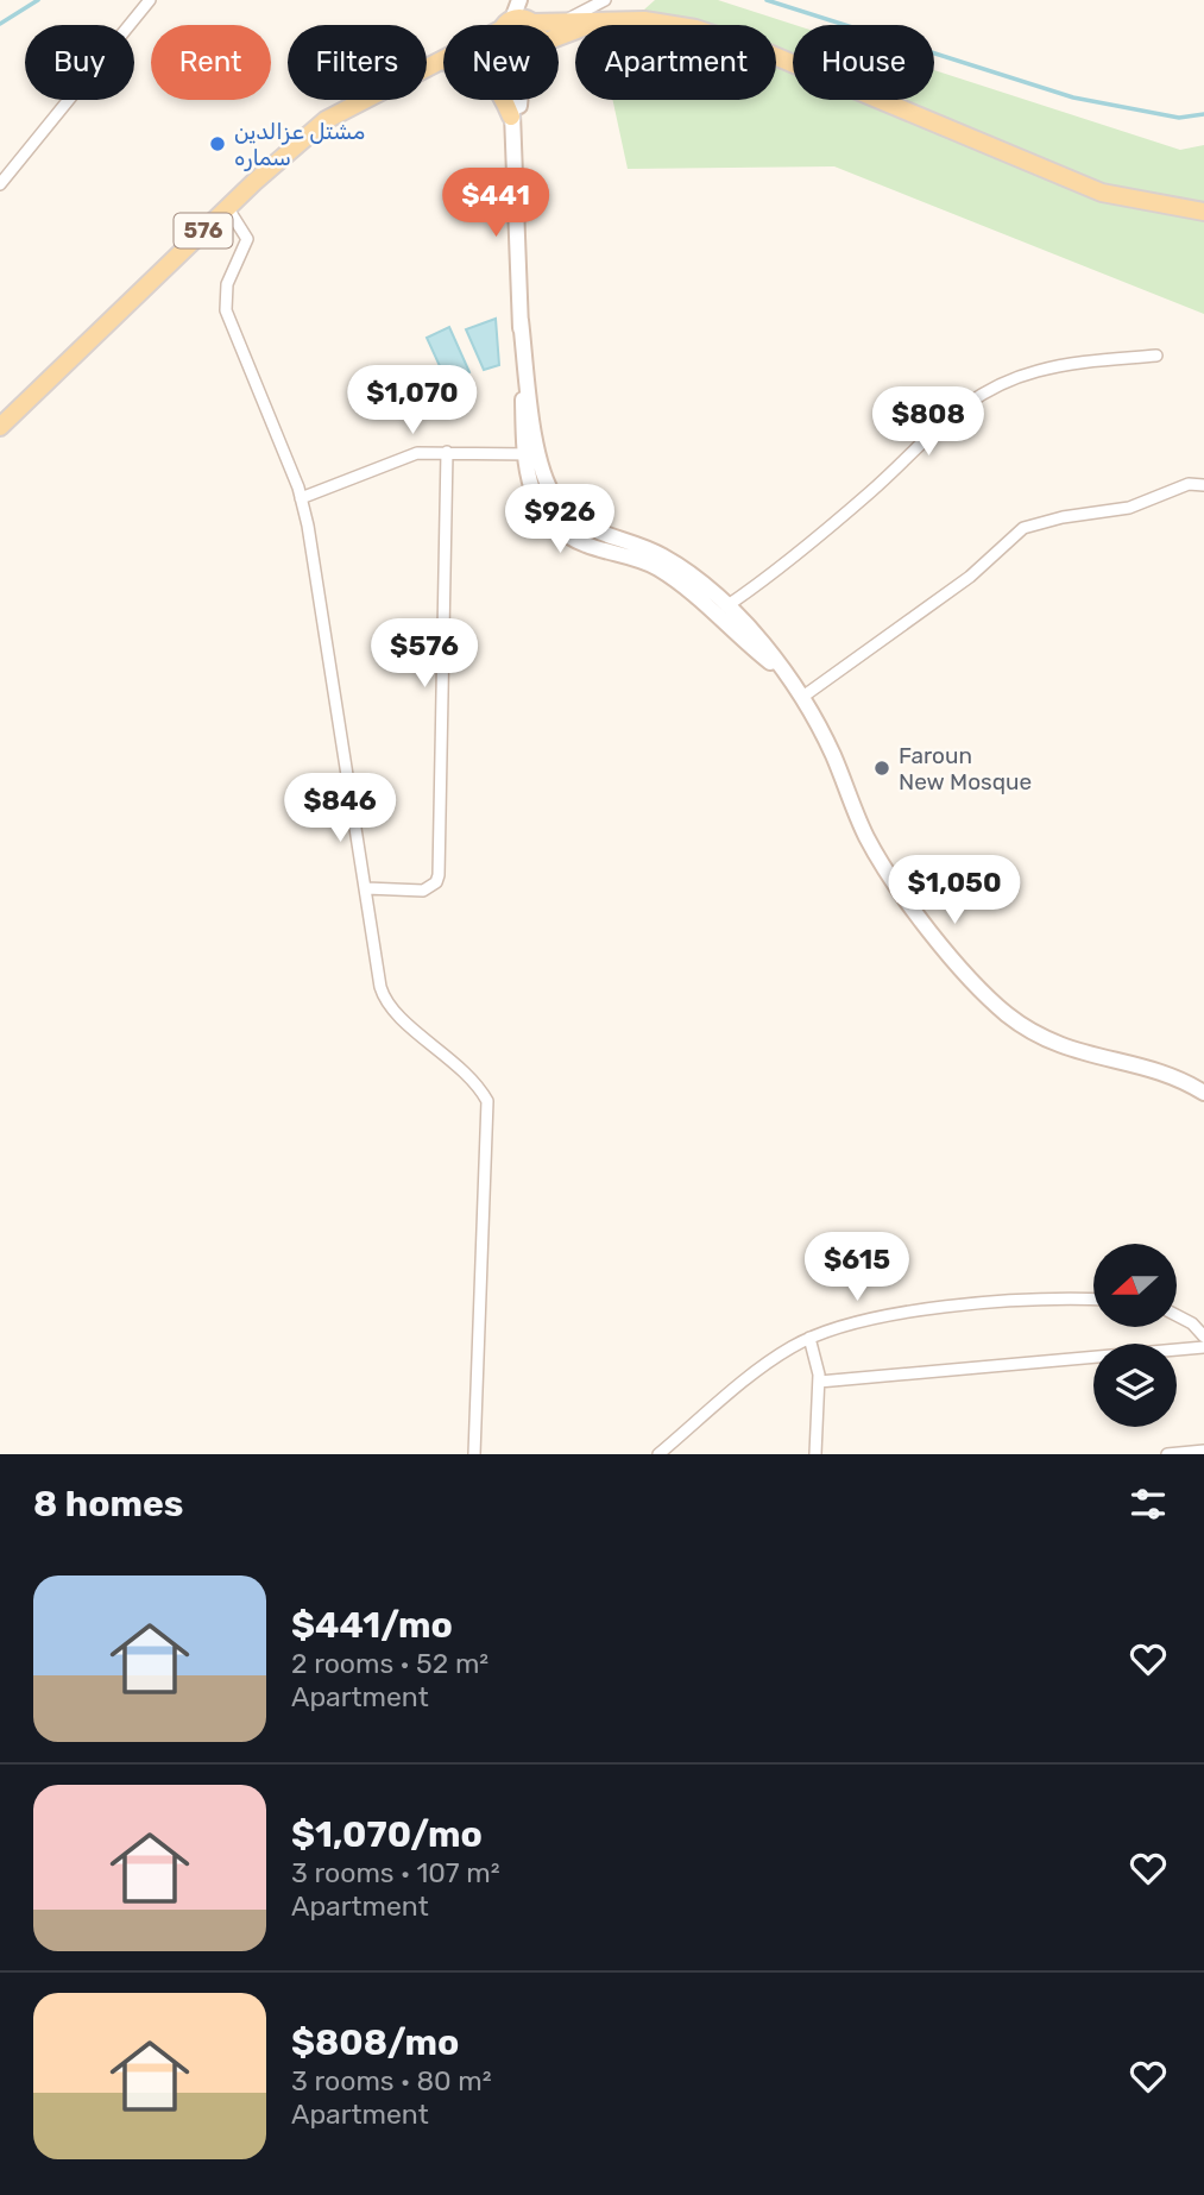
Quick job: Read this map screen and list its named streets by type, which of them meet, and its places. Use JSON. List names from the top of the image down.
{
  "streets": {
    "main road": ["576"]
  },
  "places": ["مشتل عزالدين سماره", "Faroun New Mosque"],
  "north": "left",
  "page": {
    "chip": [
      "Buy",
      "Rent",
      "Filters",
      "New",
      "Apartment",
      "House"
    ],
    "price": [
      "$441",
      "$1,070",
      "$808",
      "$926",
      "$576",
      "$846",
      "$1,050",
      "$615"
    ],
    "heading": "8 homes",
    "list": [
      {
        "name": "$441/mo",
        "note": "2 rooms · 52 m² · Apartment"
      },
      {
        "name": "$1,070/mo",
        "note": "3 rooms · 107 m² · Apartment"
      },
      {
        "name": "$808/mo",
        "note": "3 rooms · 80 m² · Apartment"
      }
    ]
  }
}
